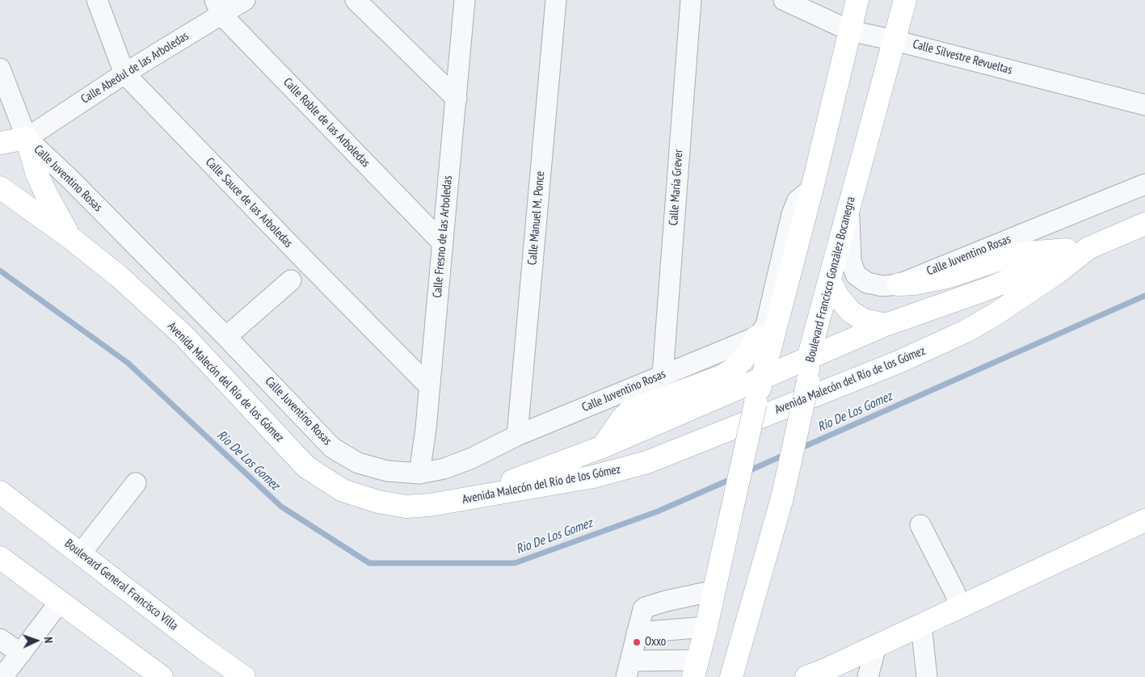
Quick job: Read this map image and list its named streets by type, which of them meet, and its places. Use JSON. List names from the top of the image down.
{
  "streets": {
    "main road": ["Boulevard Francisco González Bocanegra", "Avenida Malecón del Río de los Gómez", "Boulevard General Francisco Villa"],
    "street": [
      "Calle Silvestre Revueltas",
      "Calle Abedul de las Arboledas",
      "Calle Roble de las Arboledas",
      "Calle Juventino Rosas",
      "Calle María Grever",
      "Calle Sauce de las Arboledas",
      "Calle Manuel M. Ponce",
      "Calle Fresno de las Arboledas"
    ]
  },
  "crossings": [
    ["Calle Silvestre Revueltas", "Boulevard Francisco González Bocanegra"],
    ["Calle Abedul de las Arboledas", "Calle Roble de las Arboledas"],
    ["Calle Abedul de las Arboledas", "Calle Juventino Rosas"],
    ["Calle Abedul de las Arboledas", "Calle Sauce de las Arboledas"],
    ["Calle Roble de las Arboledas", "Calle Fresno de las Arboledas"],
    ["Calle Juventino Rosas", "Calle María Grever"],
    ["Calle Juventino Rosas", "Calle Manuel M. Ponce"],
    ["Calle Juventino Rosas", "Calle Fresno de las Arboledas"],
    ["Calle Juventino Rosas", "Boulevard Francisco González Bocanegra"],
    ["Calle Sauce de las Arboledas", "Calle Fresno de las Arboledas"]
  ],
  "water": ["Rio De Los Gomez"],
  "places": ["Oxxo"],
  "north": "right"
}
